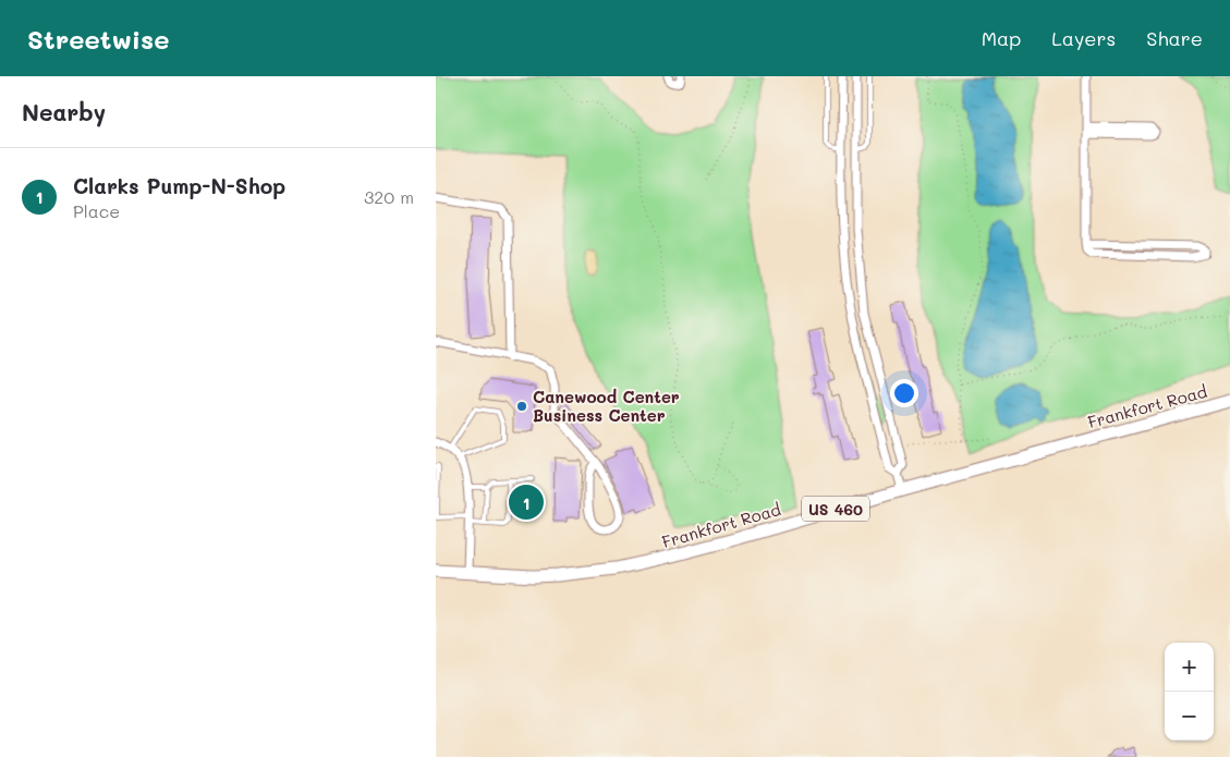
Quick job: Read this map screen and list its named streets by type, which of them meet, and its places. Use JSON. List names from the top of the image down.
{
  "streets": {
    "main road": ["Frankfort Road", "US 460"]
  },
  "places": ["Canewood Center Business Center"],
  "page": {
    "header": "Streetwise",
    "nav": ["Map", "Layers", "Share"],
    "heading": "Nearby",
    "list": [
      {
        "mark": "1",
        "name": "Clarks Pump-N-Shop",
        "note": "Place",
        "value": "320 m"
      }
    ],
    "pins": "1",
    "map_buttons": ["+", "−"]
  }
}
